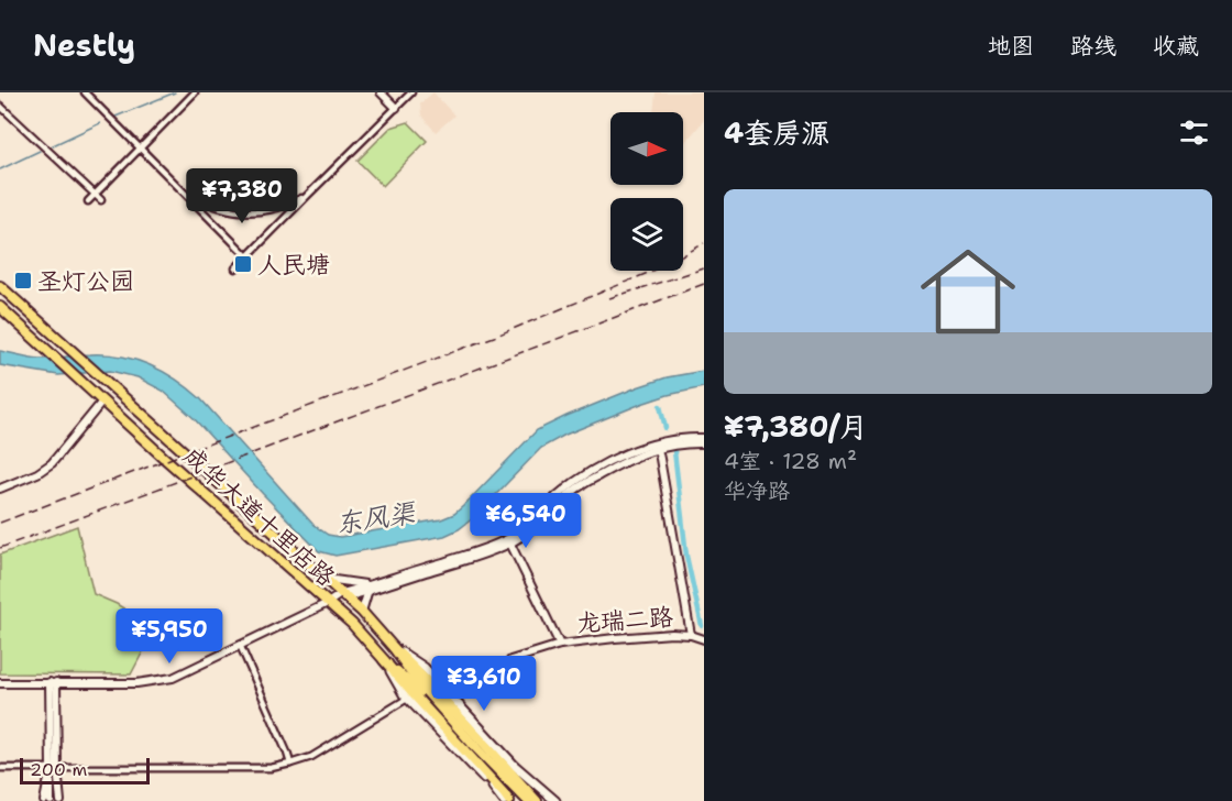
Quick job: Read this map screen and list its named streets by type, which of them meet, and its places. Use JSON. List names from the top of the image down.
{
  "streets": {
    "main road": ["成华大道十里店路"],
    "street": ["龙瑞二路"]
  },
  "water": ["东风渠"],
  "places": {
    "transit": ["人民塘", "圣灯公园"]
  },
  "scale_bar": "200 m",
  "north": "right",
  "page": {
    "header": "Nestly",
    "nav": ["地图", "路线", "收藏"],
    "heading": "4套房源",
    "price": [
      "¥7,380",
      "¥6,540",
      "¥5,950",
      "¥3,610"
    ],
    "list": [
      {
        "name": "¥7,380/月",
        "note": "4室 · 128 m² · 华净路"
      }
    ],
    "scale": "200 m"
  }
}
